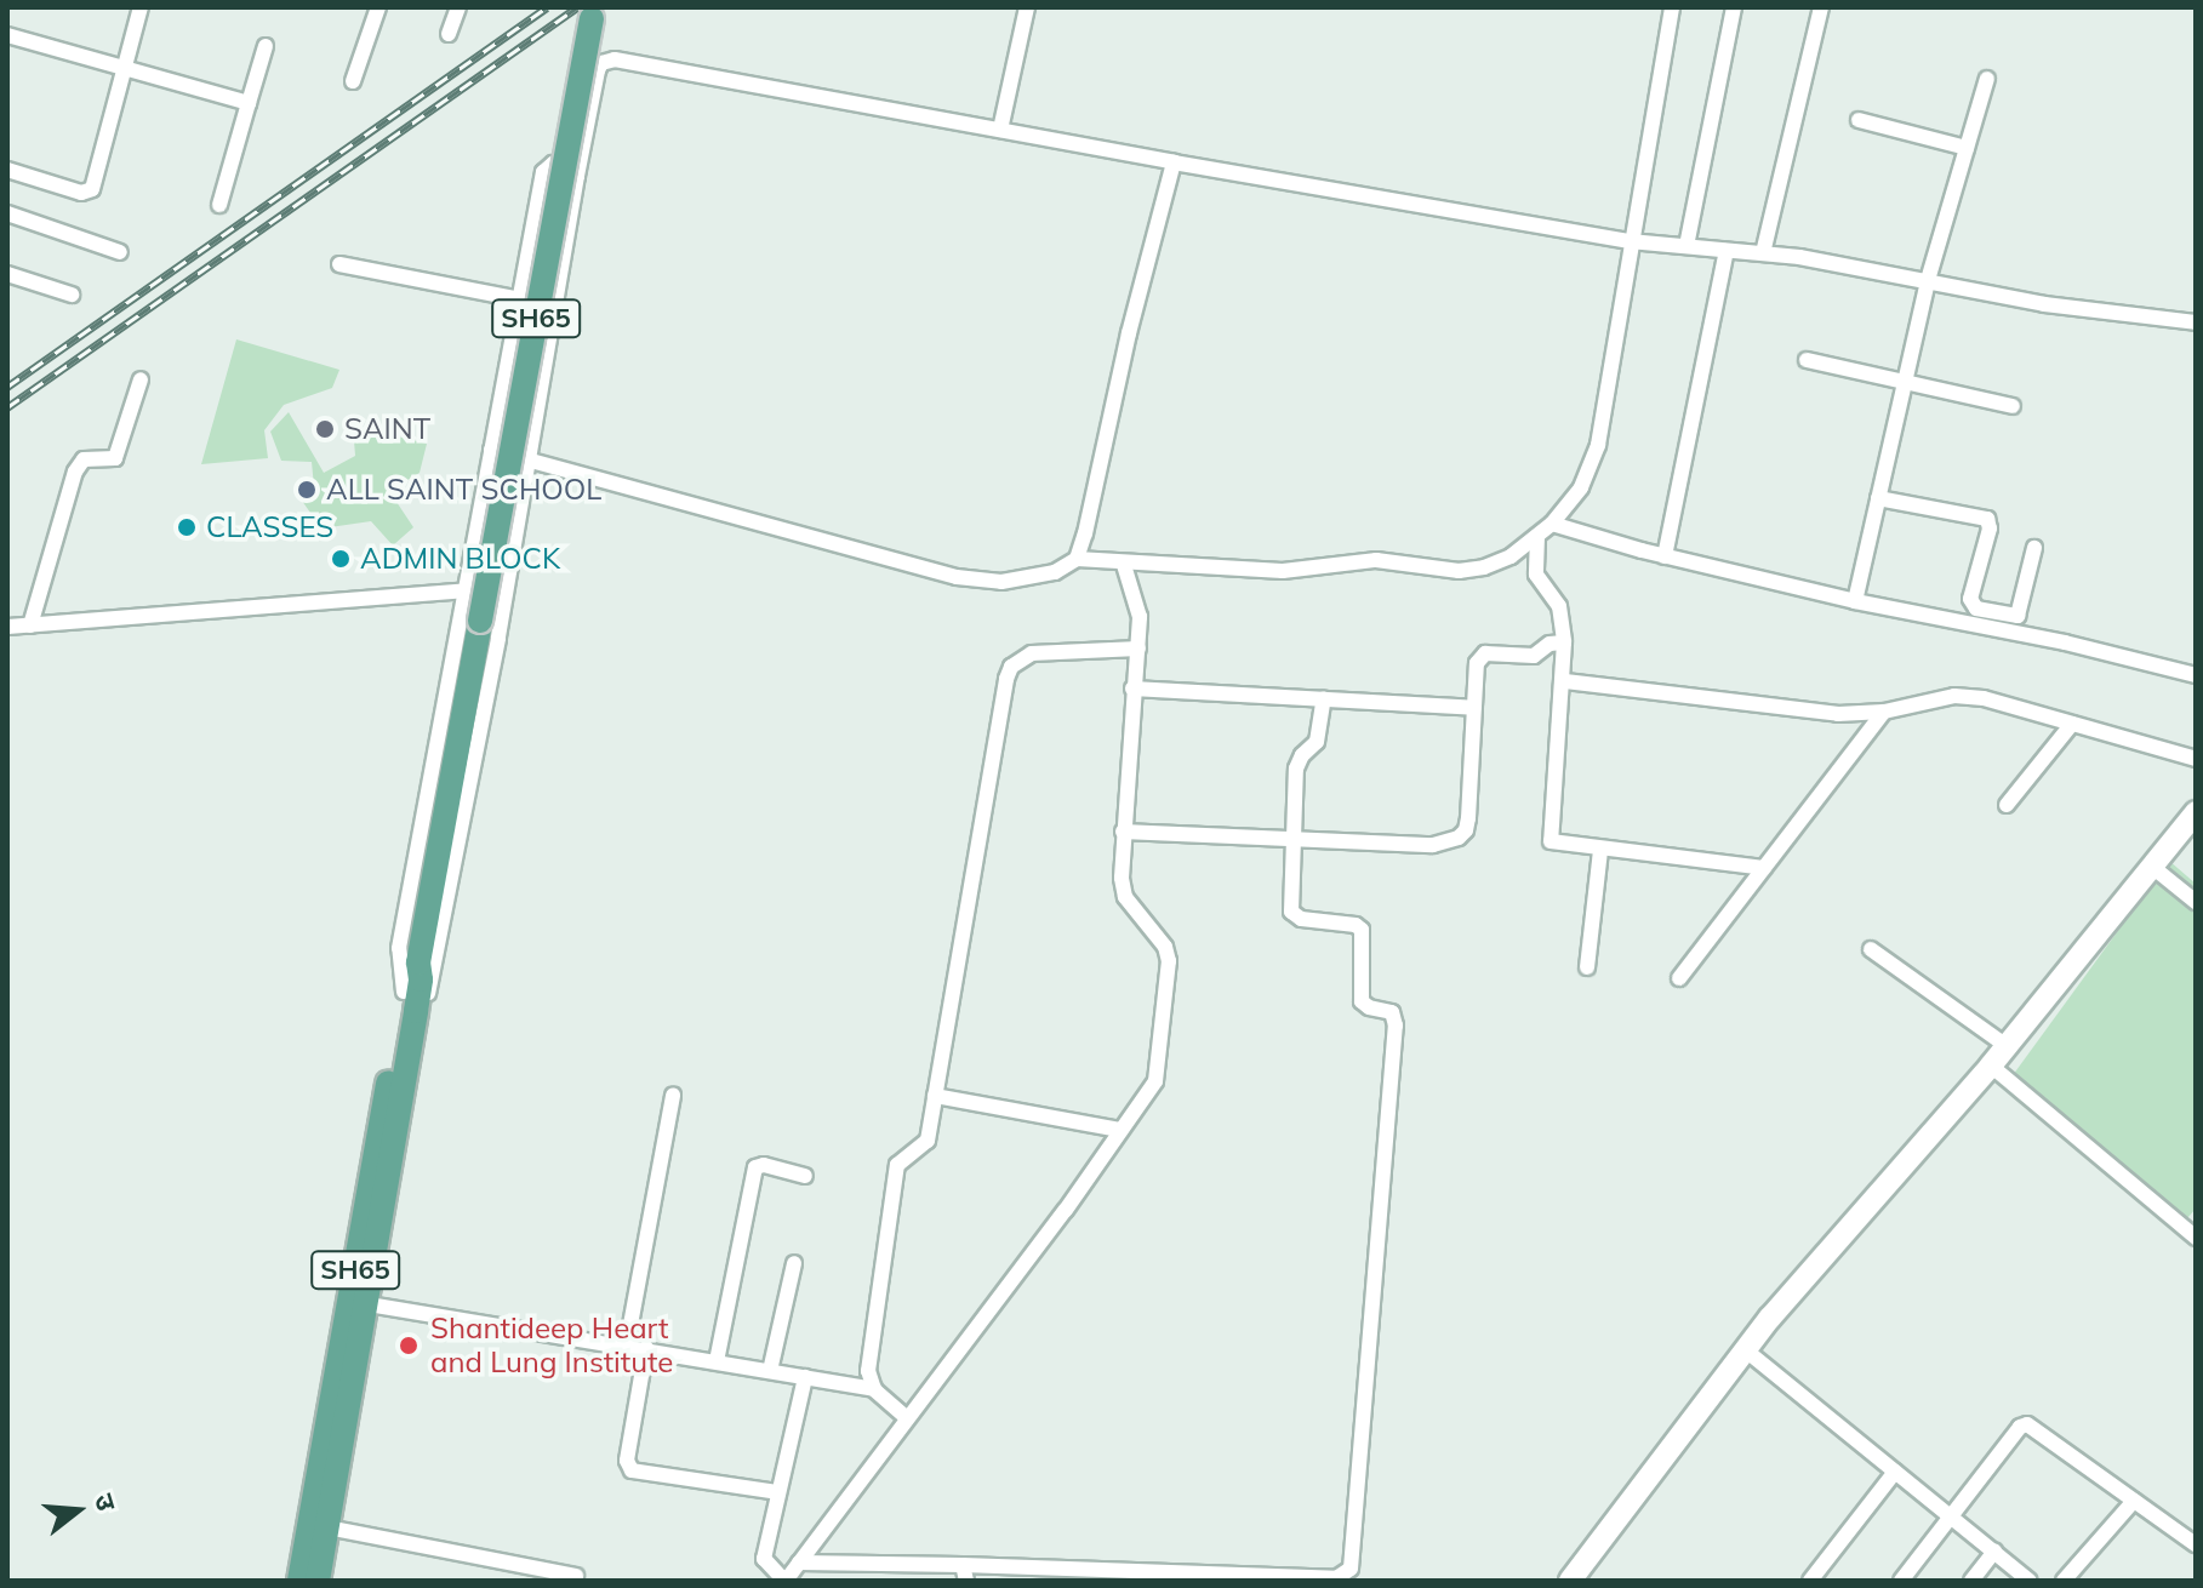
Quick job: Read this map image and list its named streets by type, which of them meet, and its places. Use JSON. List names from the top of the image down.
{
  "streets": {
    "main road": ["SH65"]
  },
  "places": [
    "SAINT",
    "ALL SAINT SCHOOL",
    "CLASSES",
    "ADMIN BLOCK",
    "Shantideep Heart and Lung Institute"
  ],
  "north": "right"
}
